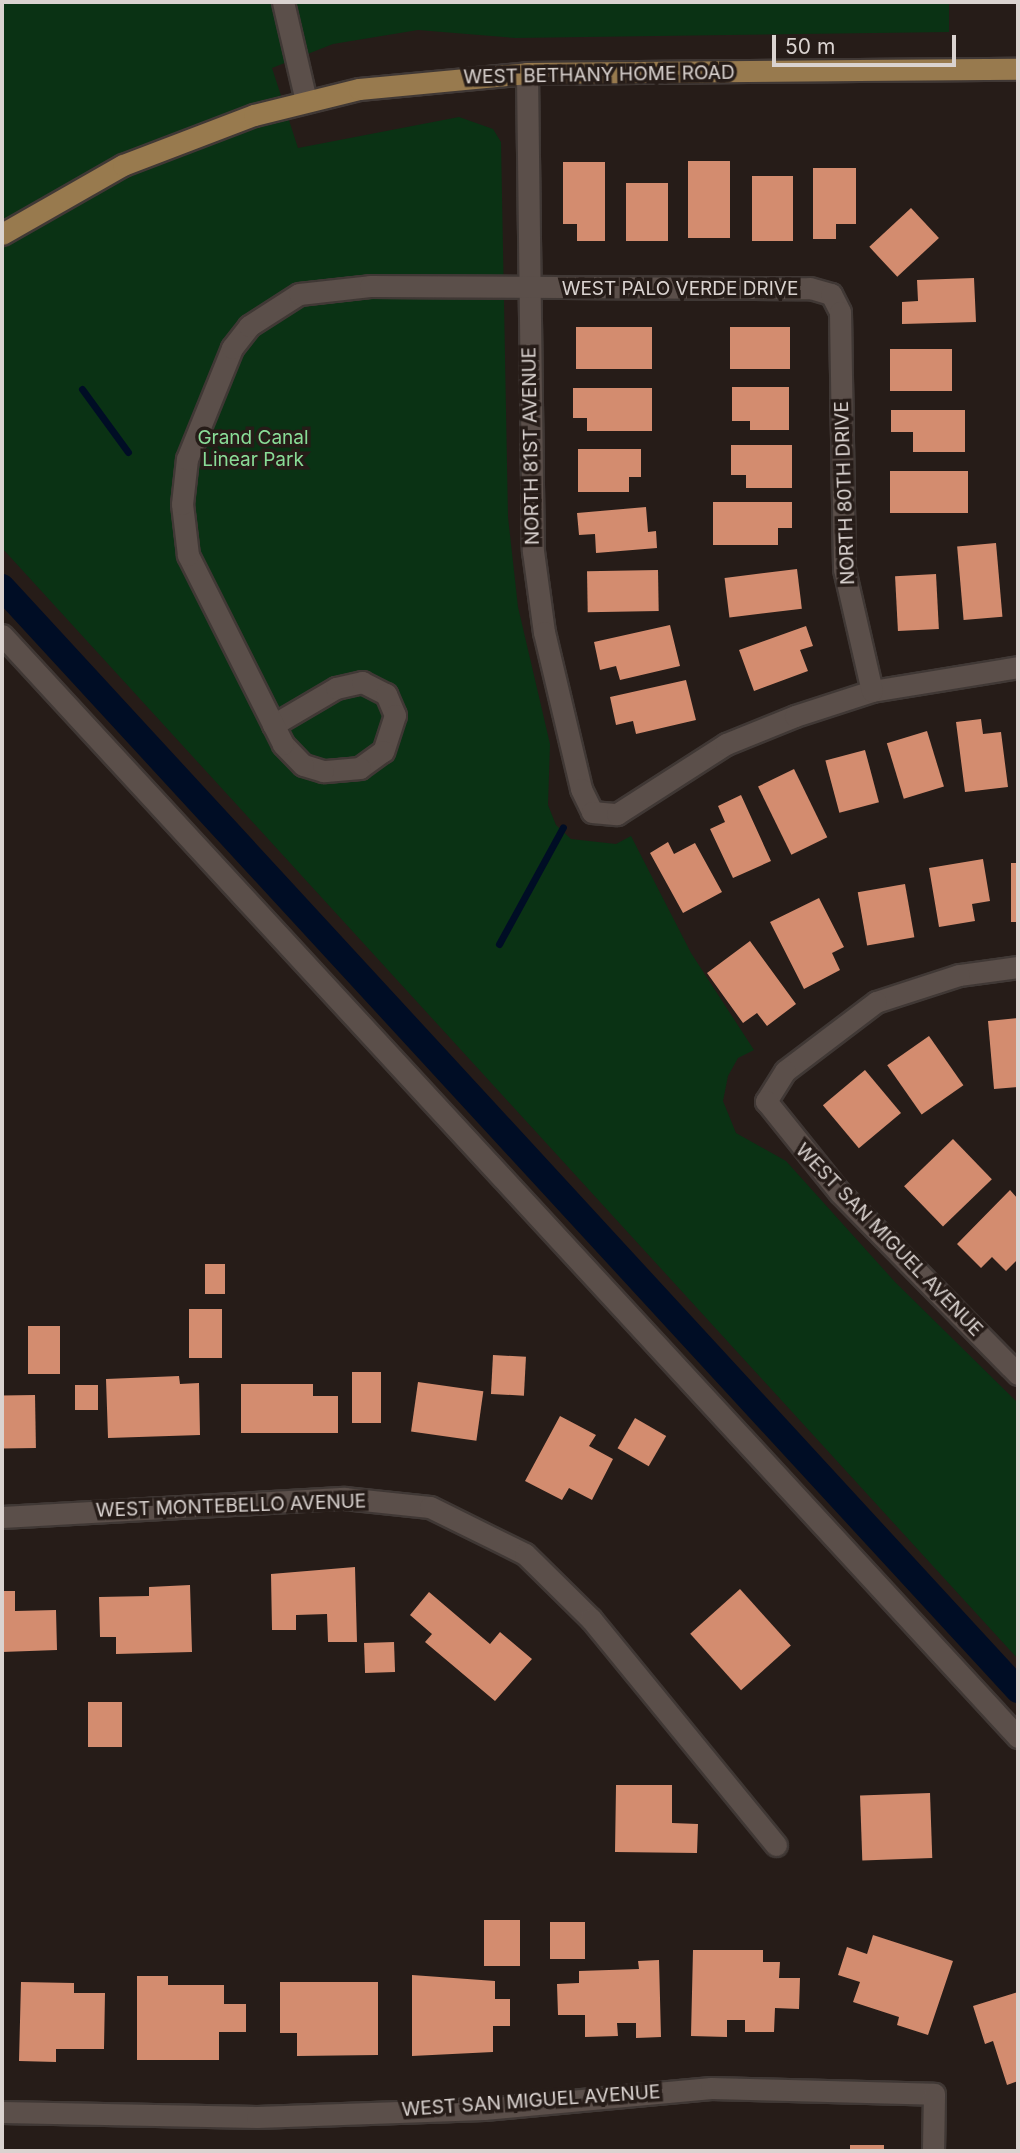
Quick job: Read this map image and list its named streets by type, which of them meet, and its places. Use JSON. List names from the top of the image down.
{
  "streets": {
    "main road": ["WEST BETHANY HOME ROAD"],
    "street": [
      "WEST PALO VERDE DRIVE",
      "NORTH 81ST AVENUE",
      "NORTH 80TH DRIVE",
      "WEST SAN MIGUEL AVENUE",
      "WEST MONTEBELLO AVENUE"
    ]
  },
  "crossings": [
    ["WEST BETHANY HOME ROAD", "NORTH 81ST AVENUE"],
    ["WEST PALO VERDE DRIVE", "NORTH 81ST AVENUE"],
    ["WEST PALO VERDE DRIVE", "NORTH 80TH DRIVE"],
    ["NORTH 81ST AVENUE", "NORTH 80TH DRIVE"]
  ],
  "parks": ["Grand Canal Linear Park"],
  "scale_bar": "50 m"
}
